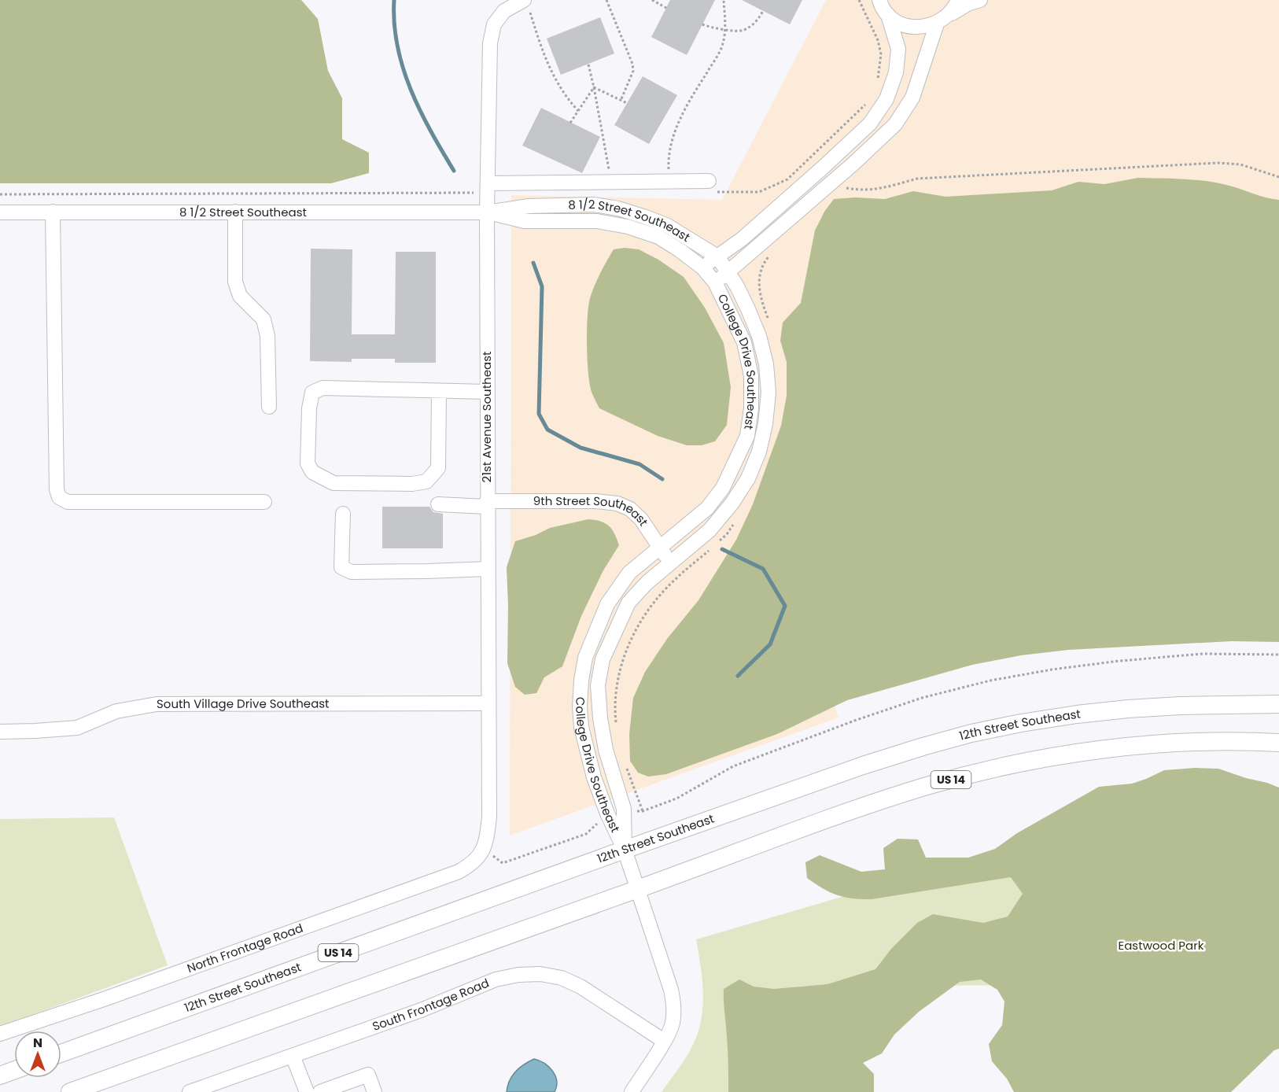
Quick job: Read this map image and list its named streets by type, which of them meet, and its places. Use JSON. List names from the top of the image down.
{
  "streets": {
    "main road": ["12th Street Southeast", "US 14"],
    "street": [
      "8 1/2 Street Southeast",
      "College Drive Southeast",
      "21st Avenue Southeast",
      "9th Street Southeast",
      "South Village Drive Southeast",
      "North Frontage Road",
      "South Frontage Road"
    ]
  },
  "crossings": [
    ["8 1/2 Street Southeast", "College Drive Southeast"],
    ["8 1/2 Street Southeast", "21st Avenue Southeast"],
    ["College Drive Southeast", "9th Street Southeast"],
    ["College Drive Southeast", "12th Street Southeast"],
    ["21st Avenue Southeast", "9th Street Southeast"],
    ["21st Avenue Southeast", "South Village Drive Southeast"],
    ["21st Avenue Southeast", "North Frontage Road"]
  ],
  "parks": ["Eastwood Park"],
  "north": "top"
}
